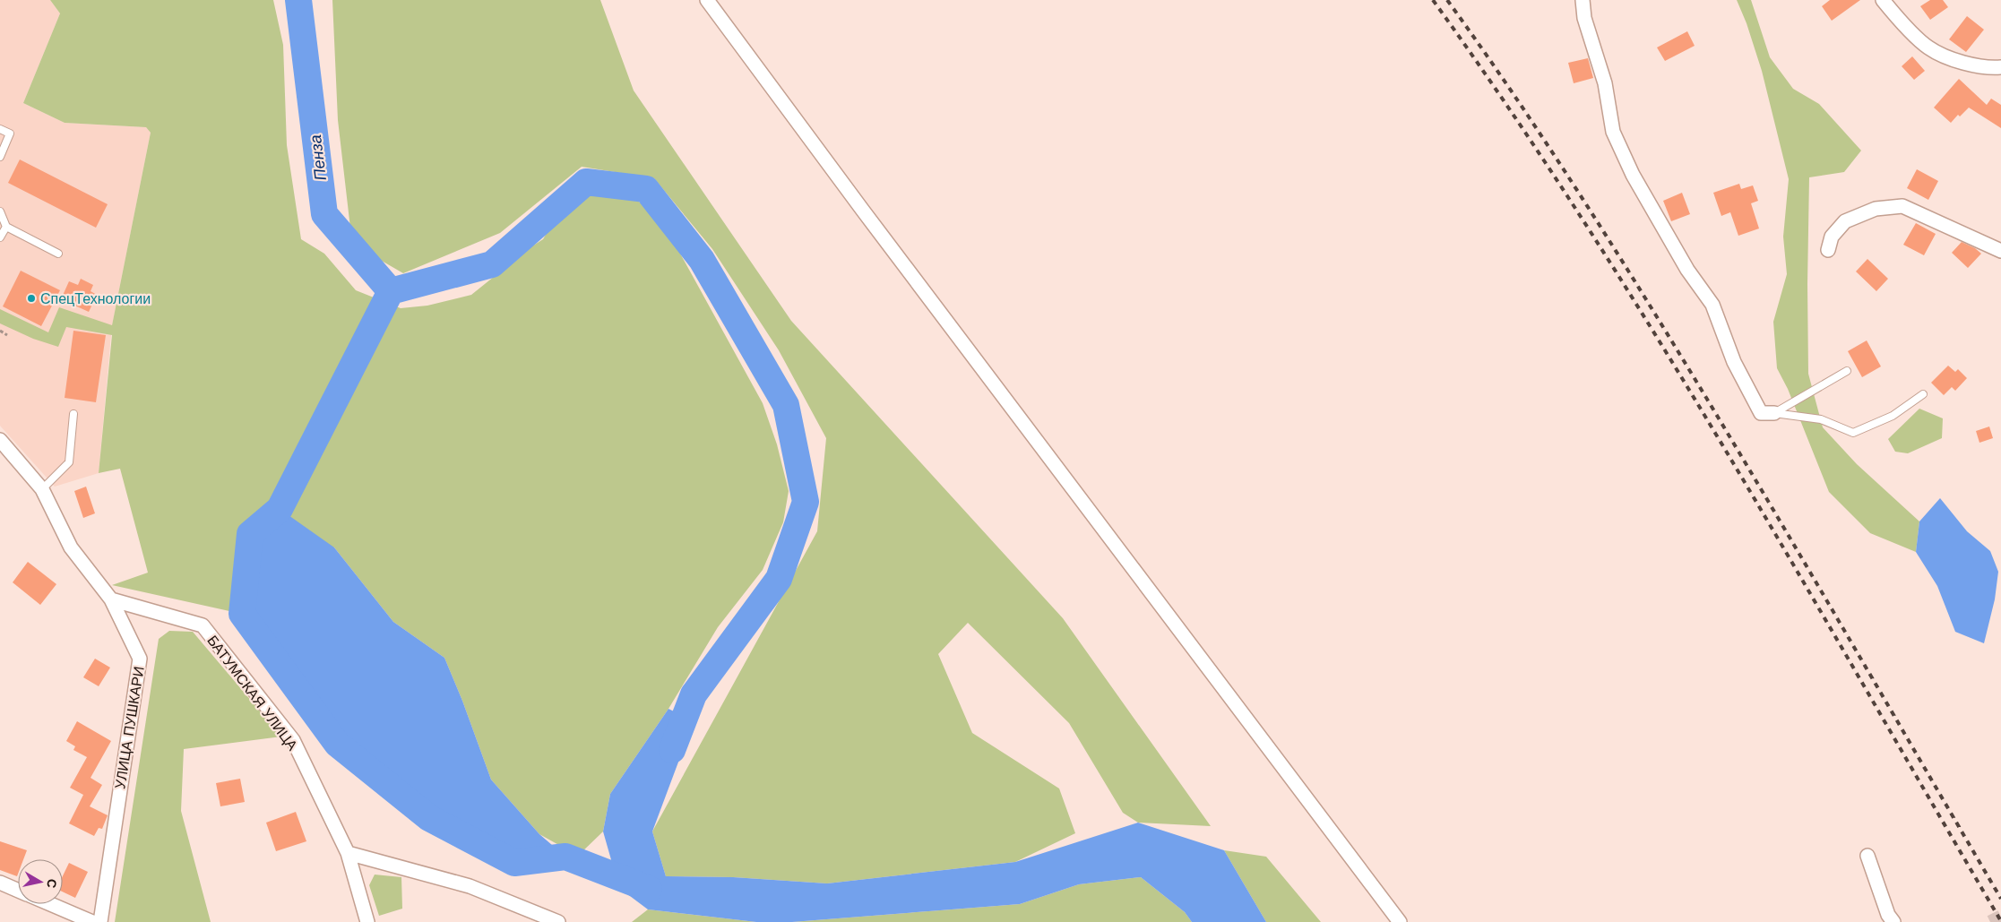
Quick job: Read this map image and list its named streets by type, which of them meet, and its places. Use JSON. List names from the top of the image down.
{
  "streets": {
    "street": ["БАТУМСКАЯ УЛИЦА", "УЛИЦА ПУШКАРИ"]
  },
  "crossings": [
    ["БАТУМСКАЯ УЛИЦА", "УЛИЦА ПУШКАРИ"]
  ],
  "water": ["Пенза"],
  "places": ["СпецТехнологии"],
  "north": "right"
}
